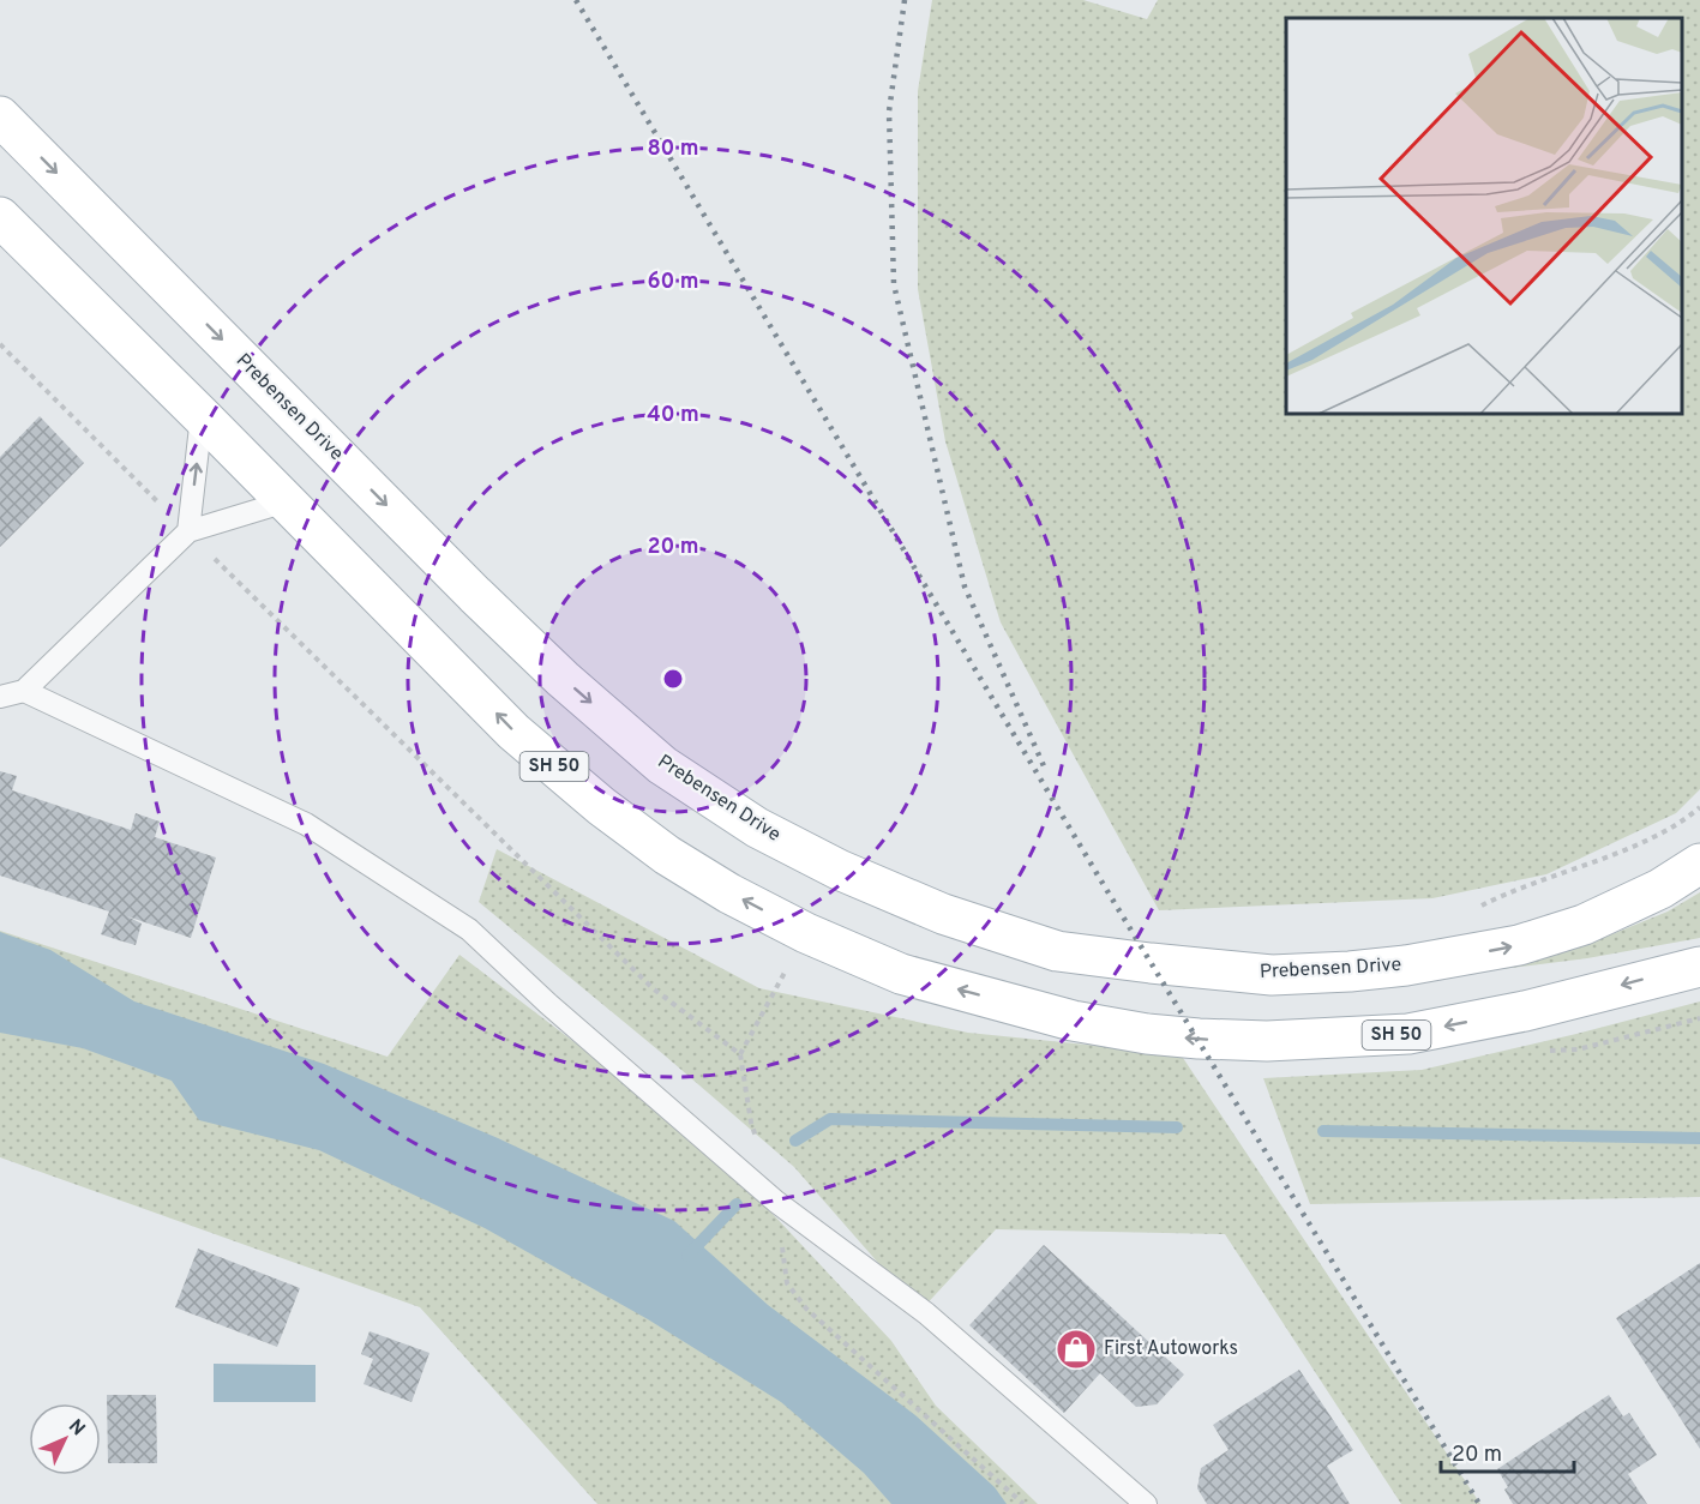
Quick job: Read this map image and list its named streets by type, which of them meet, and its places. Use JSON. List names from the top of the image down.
{
  "streets": {
    "main road": ["Prebensen Drive", "SH 50"]
  },
  "places": {
    "shop": ["First Autoworks"]
  },
  "scale_bar": "20 m",
  "north": "top right",
  "rings": [
    "80 m",
    "60 m",
    "40 m",
    "20 m"
  ]
}
